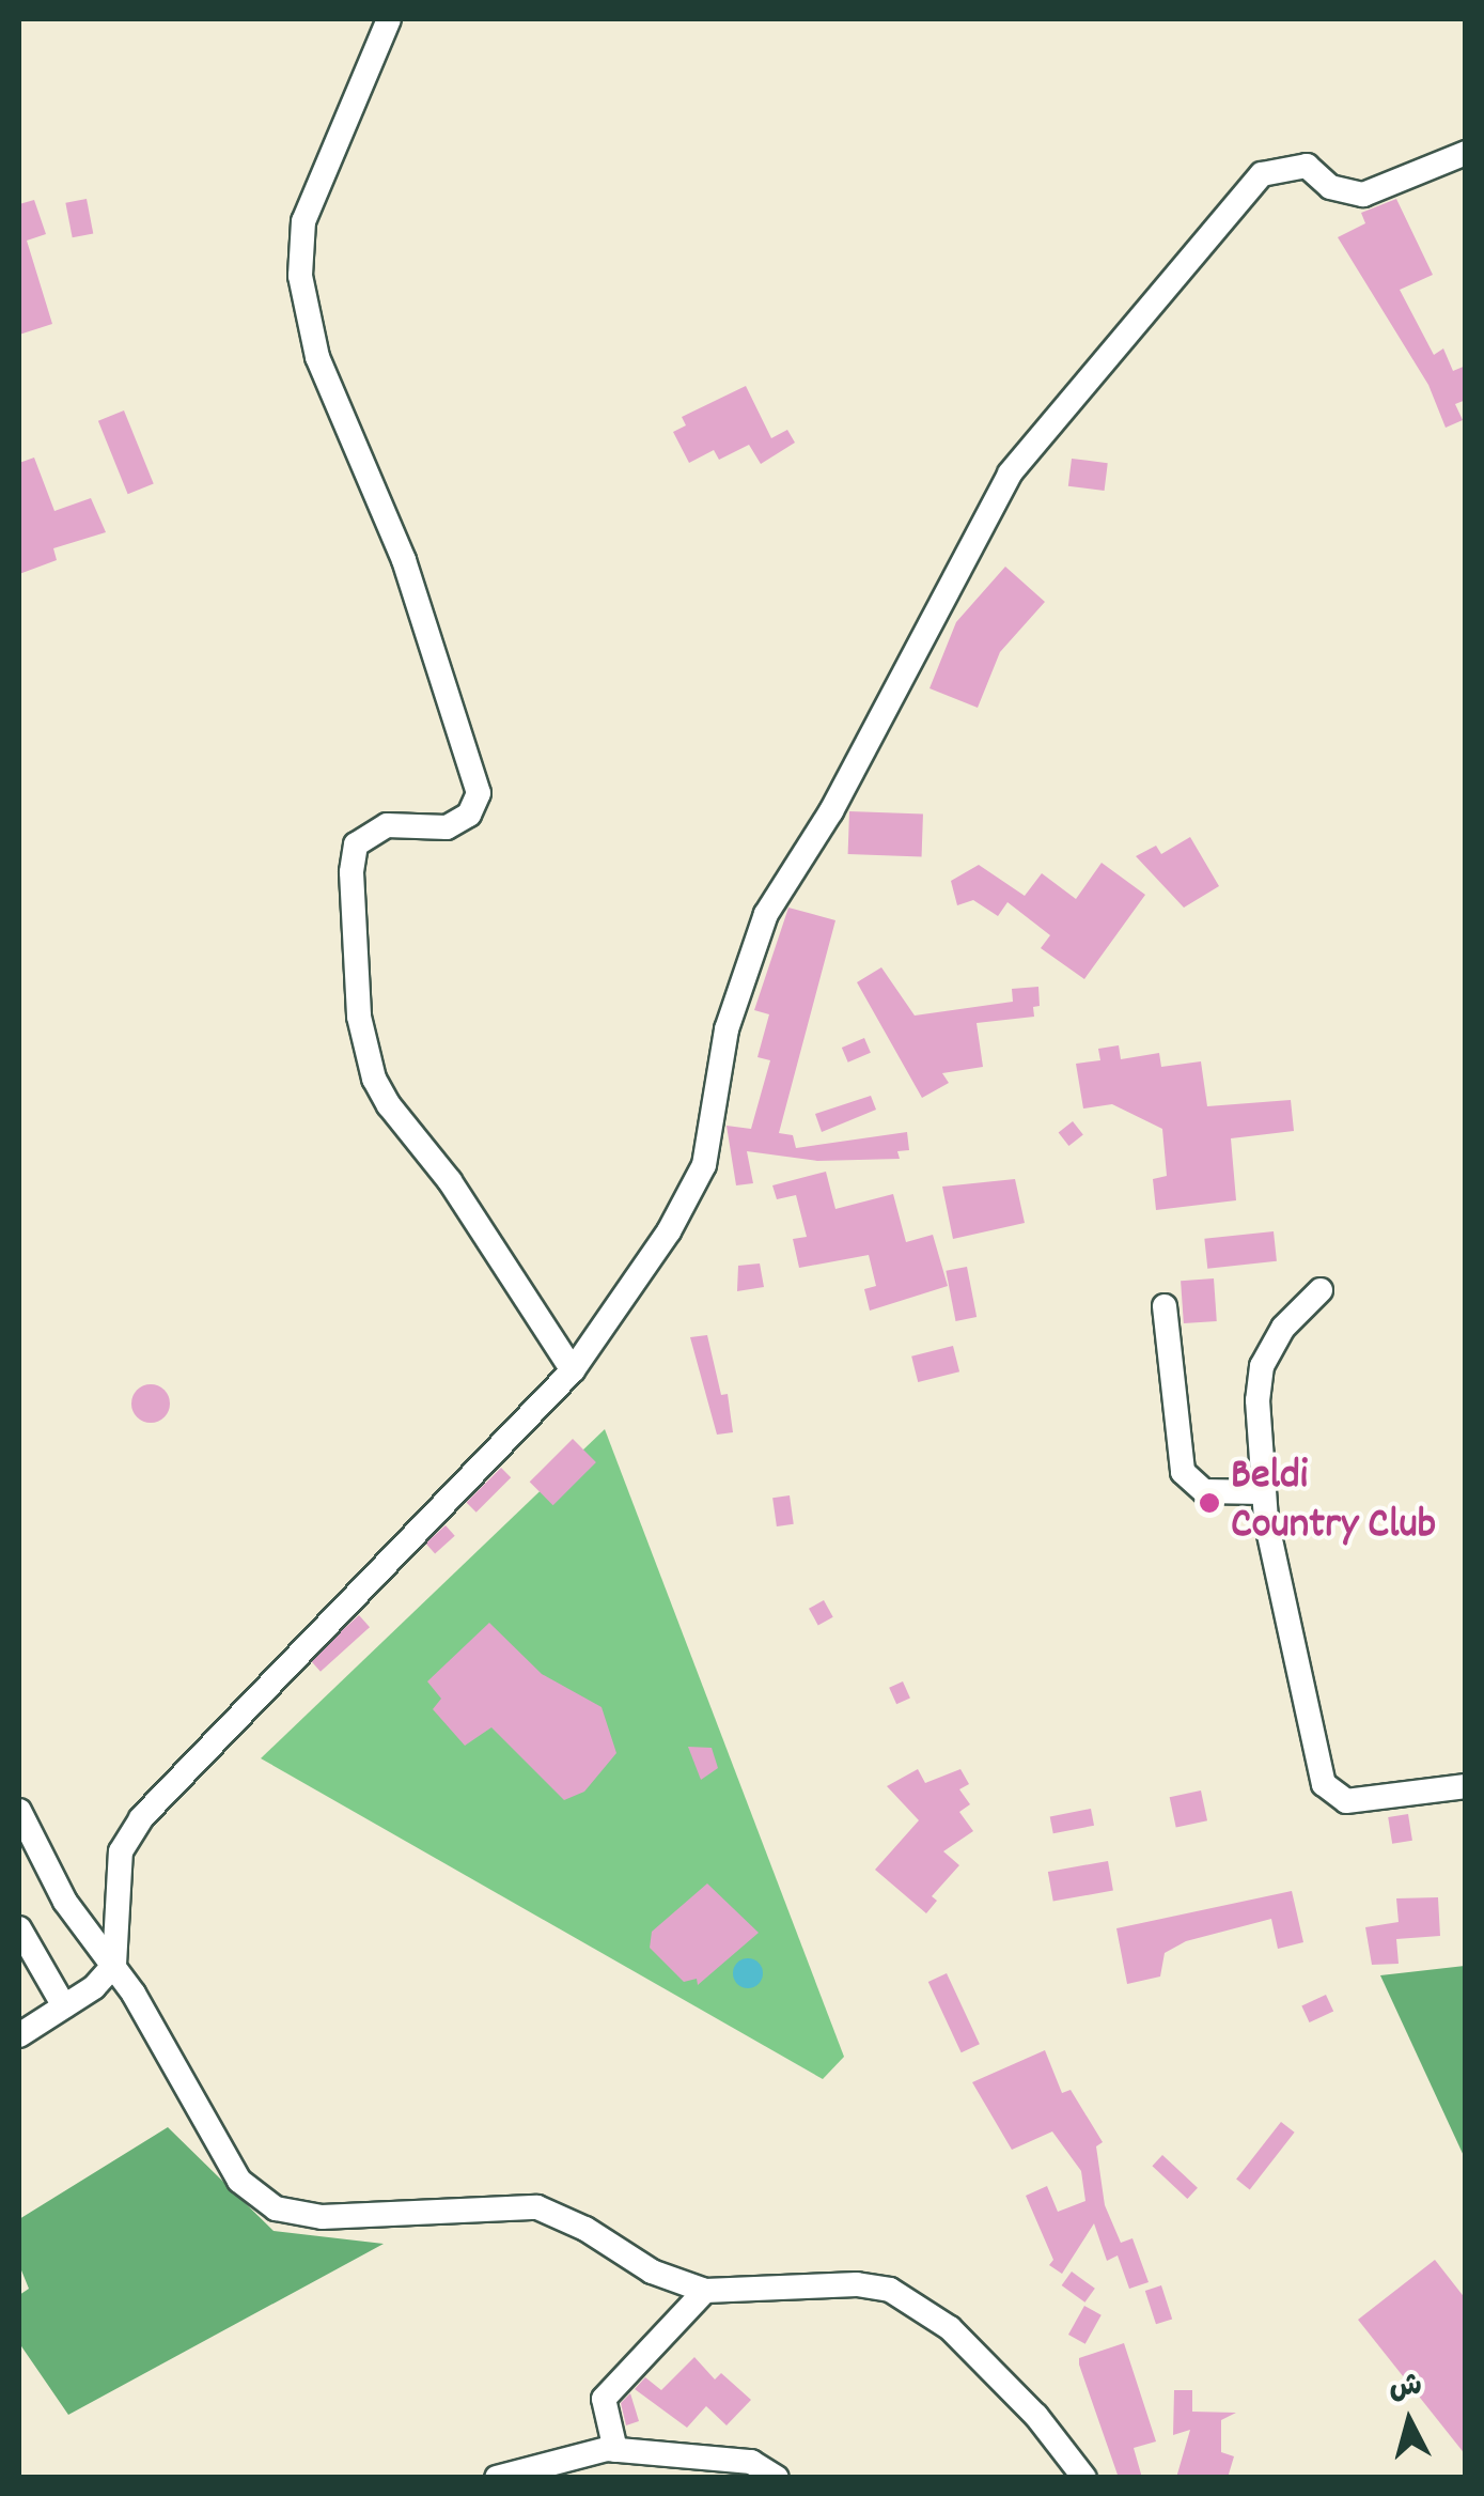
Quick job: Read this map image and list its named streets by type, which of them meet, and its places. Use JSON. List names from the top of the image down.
{
  "places": ["Beldi Country Club"],
  "north": "top"
}
